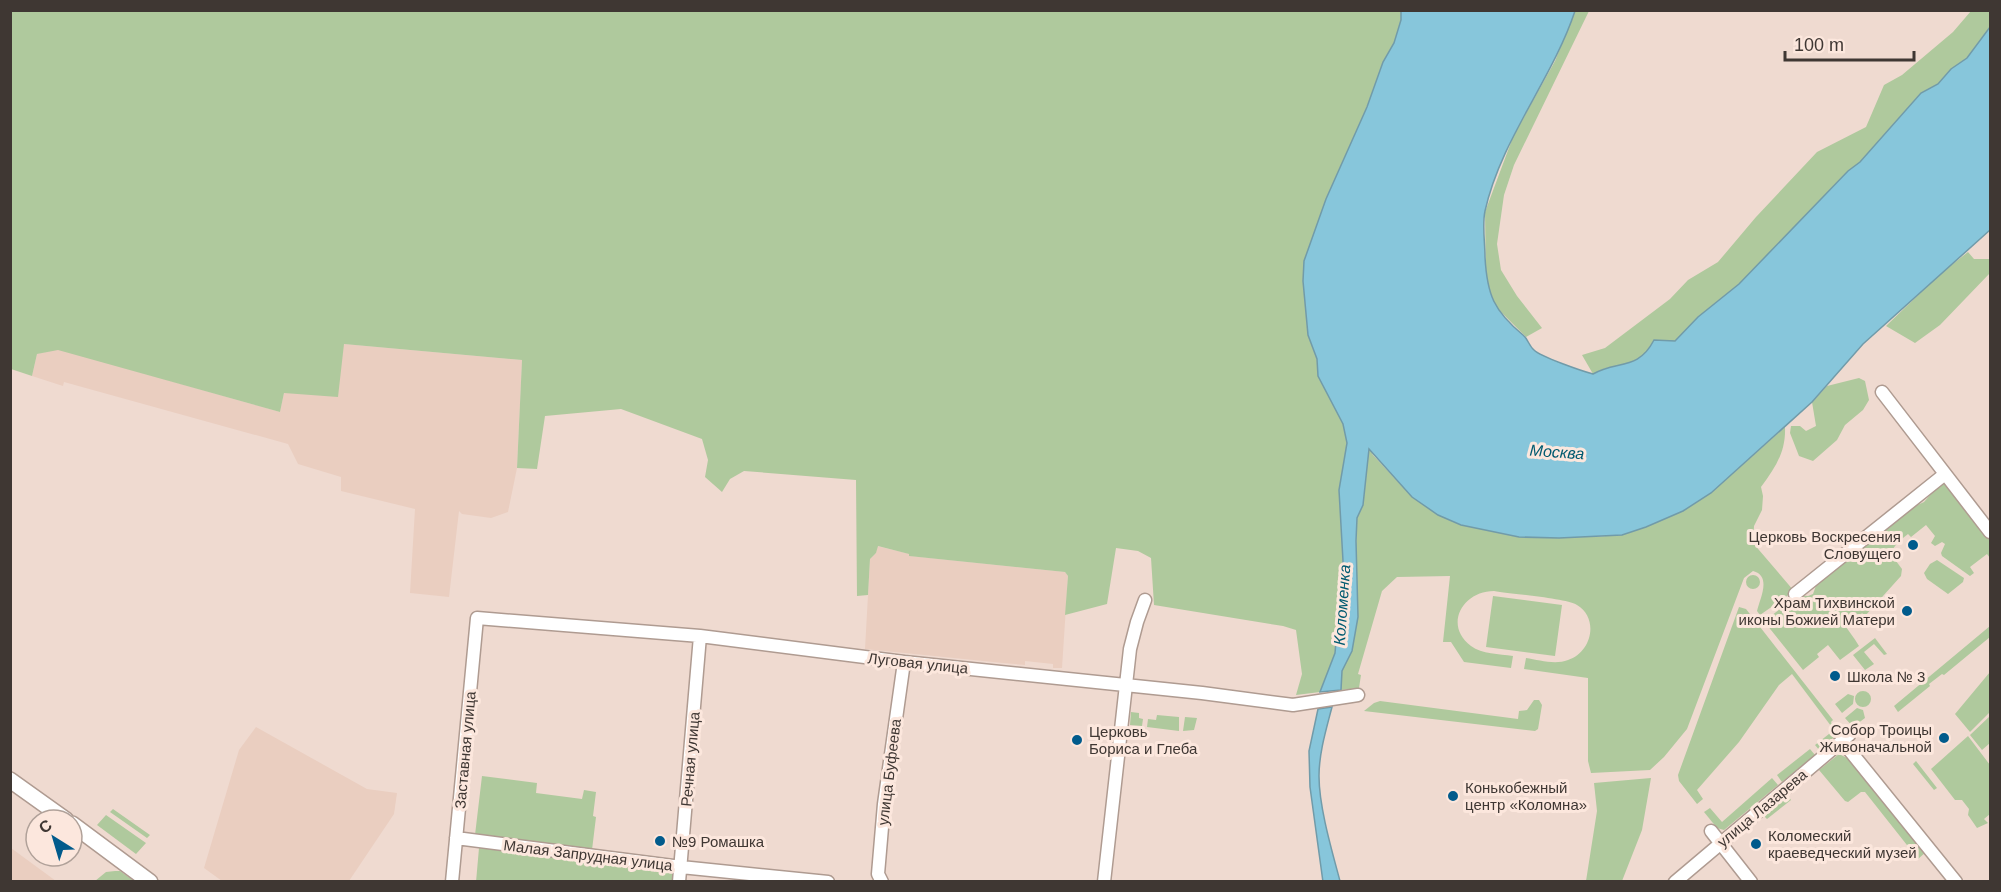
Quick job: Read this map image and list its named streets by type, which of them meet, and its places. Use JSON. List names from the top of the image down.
{
  "streets": {
    "street": [
      "Луговая улица",
      "Заставная улица",
      "Речная улица",
      "улица Буфеева",
      "улица Лазарева",
      "Малая Запрудная улица"
    ]
  },
  "crossings": [
    ["Луговая улица", "Заставная улица"],
    ["Луговая улица", "Речная улица"],
    ["Луговая улица", "улица Буфеева"],
    ["Заставная улица", "Малая Запрудная улица"],
    ["Речная улица", "Малая Запрудная улица"]
  ],
  "water": ["Москва", "Коломенка"],
  "places": [
    "Церковь Воскресения Словущего",
    "Храм Тихвинской иконы Божией Матери",
    "Школа № 3",
    "Собор Троицы Живоначальной",
    "Церковь Бориса и Глеба",
    "Конькобежный центр «Коломна»",
    "№9 Ромашка",
    "Коломеский краеведческий музей"
  ],
  "scale_bar": "100 m",
  "north": "top left"
}
